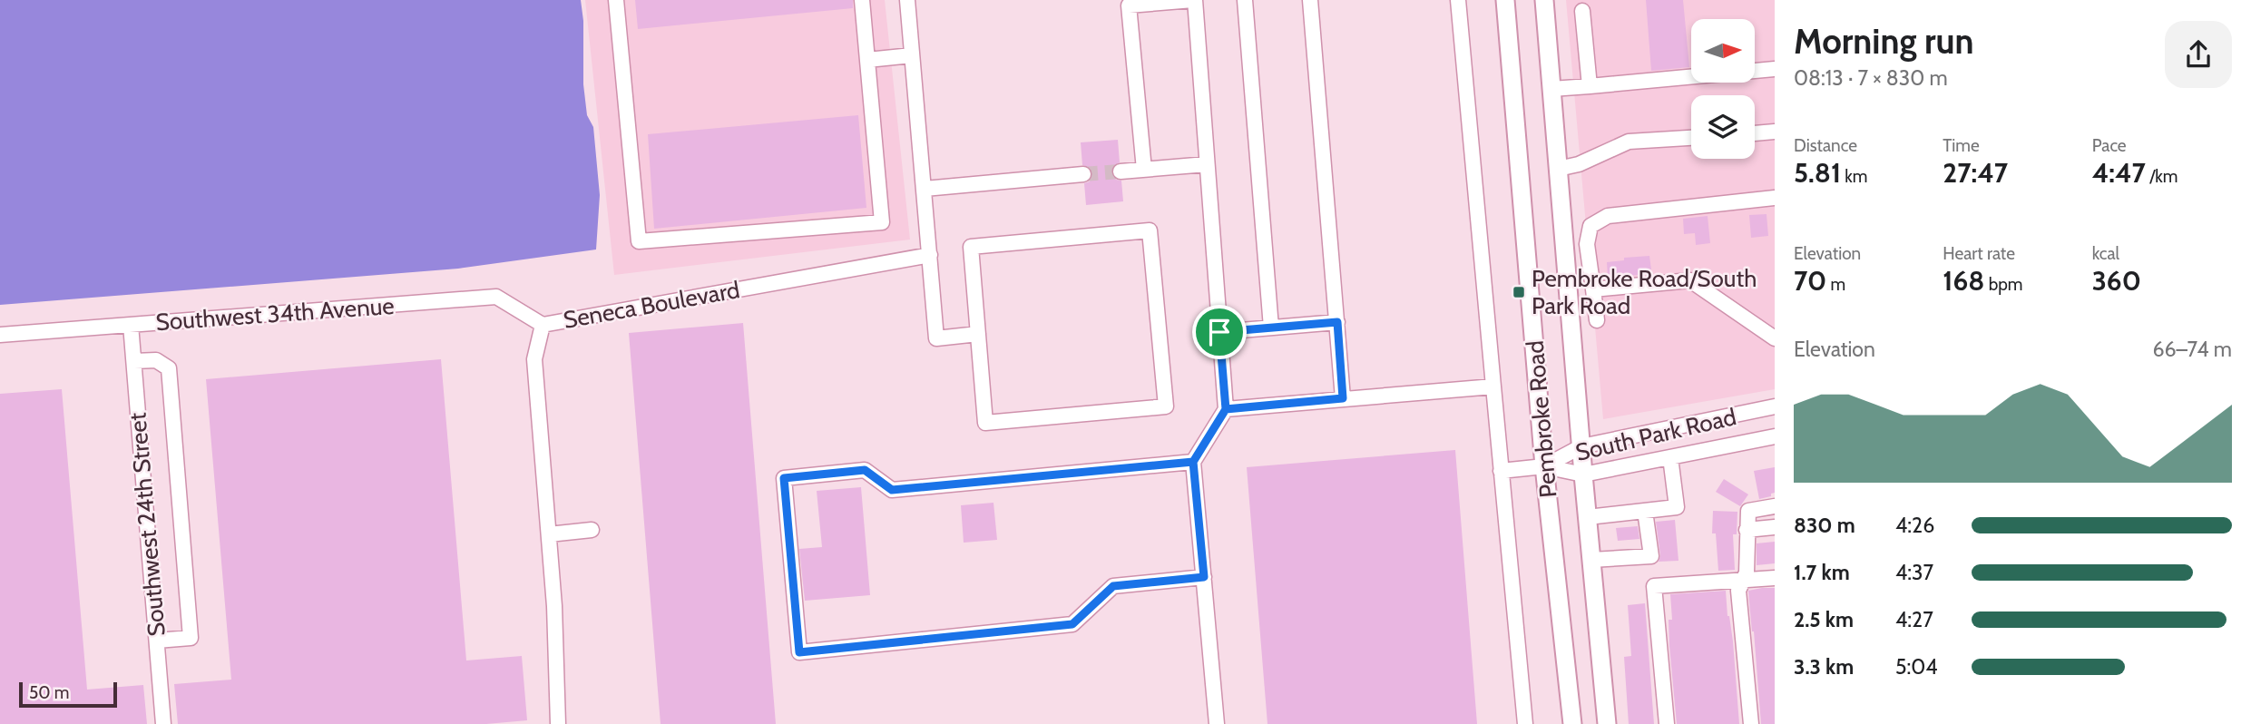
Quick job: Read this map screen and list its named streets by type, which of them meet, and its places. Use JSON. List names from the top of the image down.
{
  "streets": {
    "main road": ["Pembroke Road"],
    "street": [
      "Seneca Boulevard",
      "Southwest 34th Avenue",
      "South Park Road",
      "Southwest 24th Street"
    ]
  },
  "crossings": [
    ["Seneca Boulevard", "Southwest 34th Avenue"],
    ["Southwest 34th Avenue", "Southwest 24th Street"],
    ["Pembroke Road", "South Park Road"]
  ],
  "places": {
    "transit": ["Pembroke Road/South Park Road"]
  },
  "scale_bar": "50 m",
  "north": "right",
  "page": {
    "heading": ["Morning run", "08:13 · 7 × 830 m"],
    "stats": [
      ["Distance", "5.81 km"],
      ["Time", "27:47"],
      ["Pace", "4:47 /km"],
      ["Elevation", "70 m"],
      ["Heart rate", "168 bpm"],
      ["kcal", "360"]
    ],
    "chart": ["Elevation", "66–74 m"],
    "list": [
      {
        "name": "830 m",
        "note": "4:26"
      },
      {
        "name": "1.7 km",
        "note": "4:37"
      },
      {
        "name": "2.5 km",
        "note": "4:27"
      },
      {
        "name": "3.3 km",
        "note": "5:04"
      }
    ],
    "scale": "50 m"
  }
}
